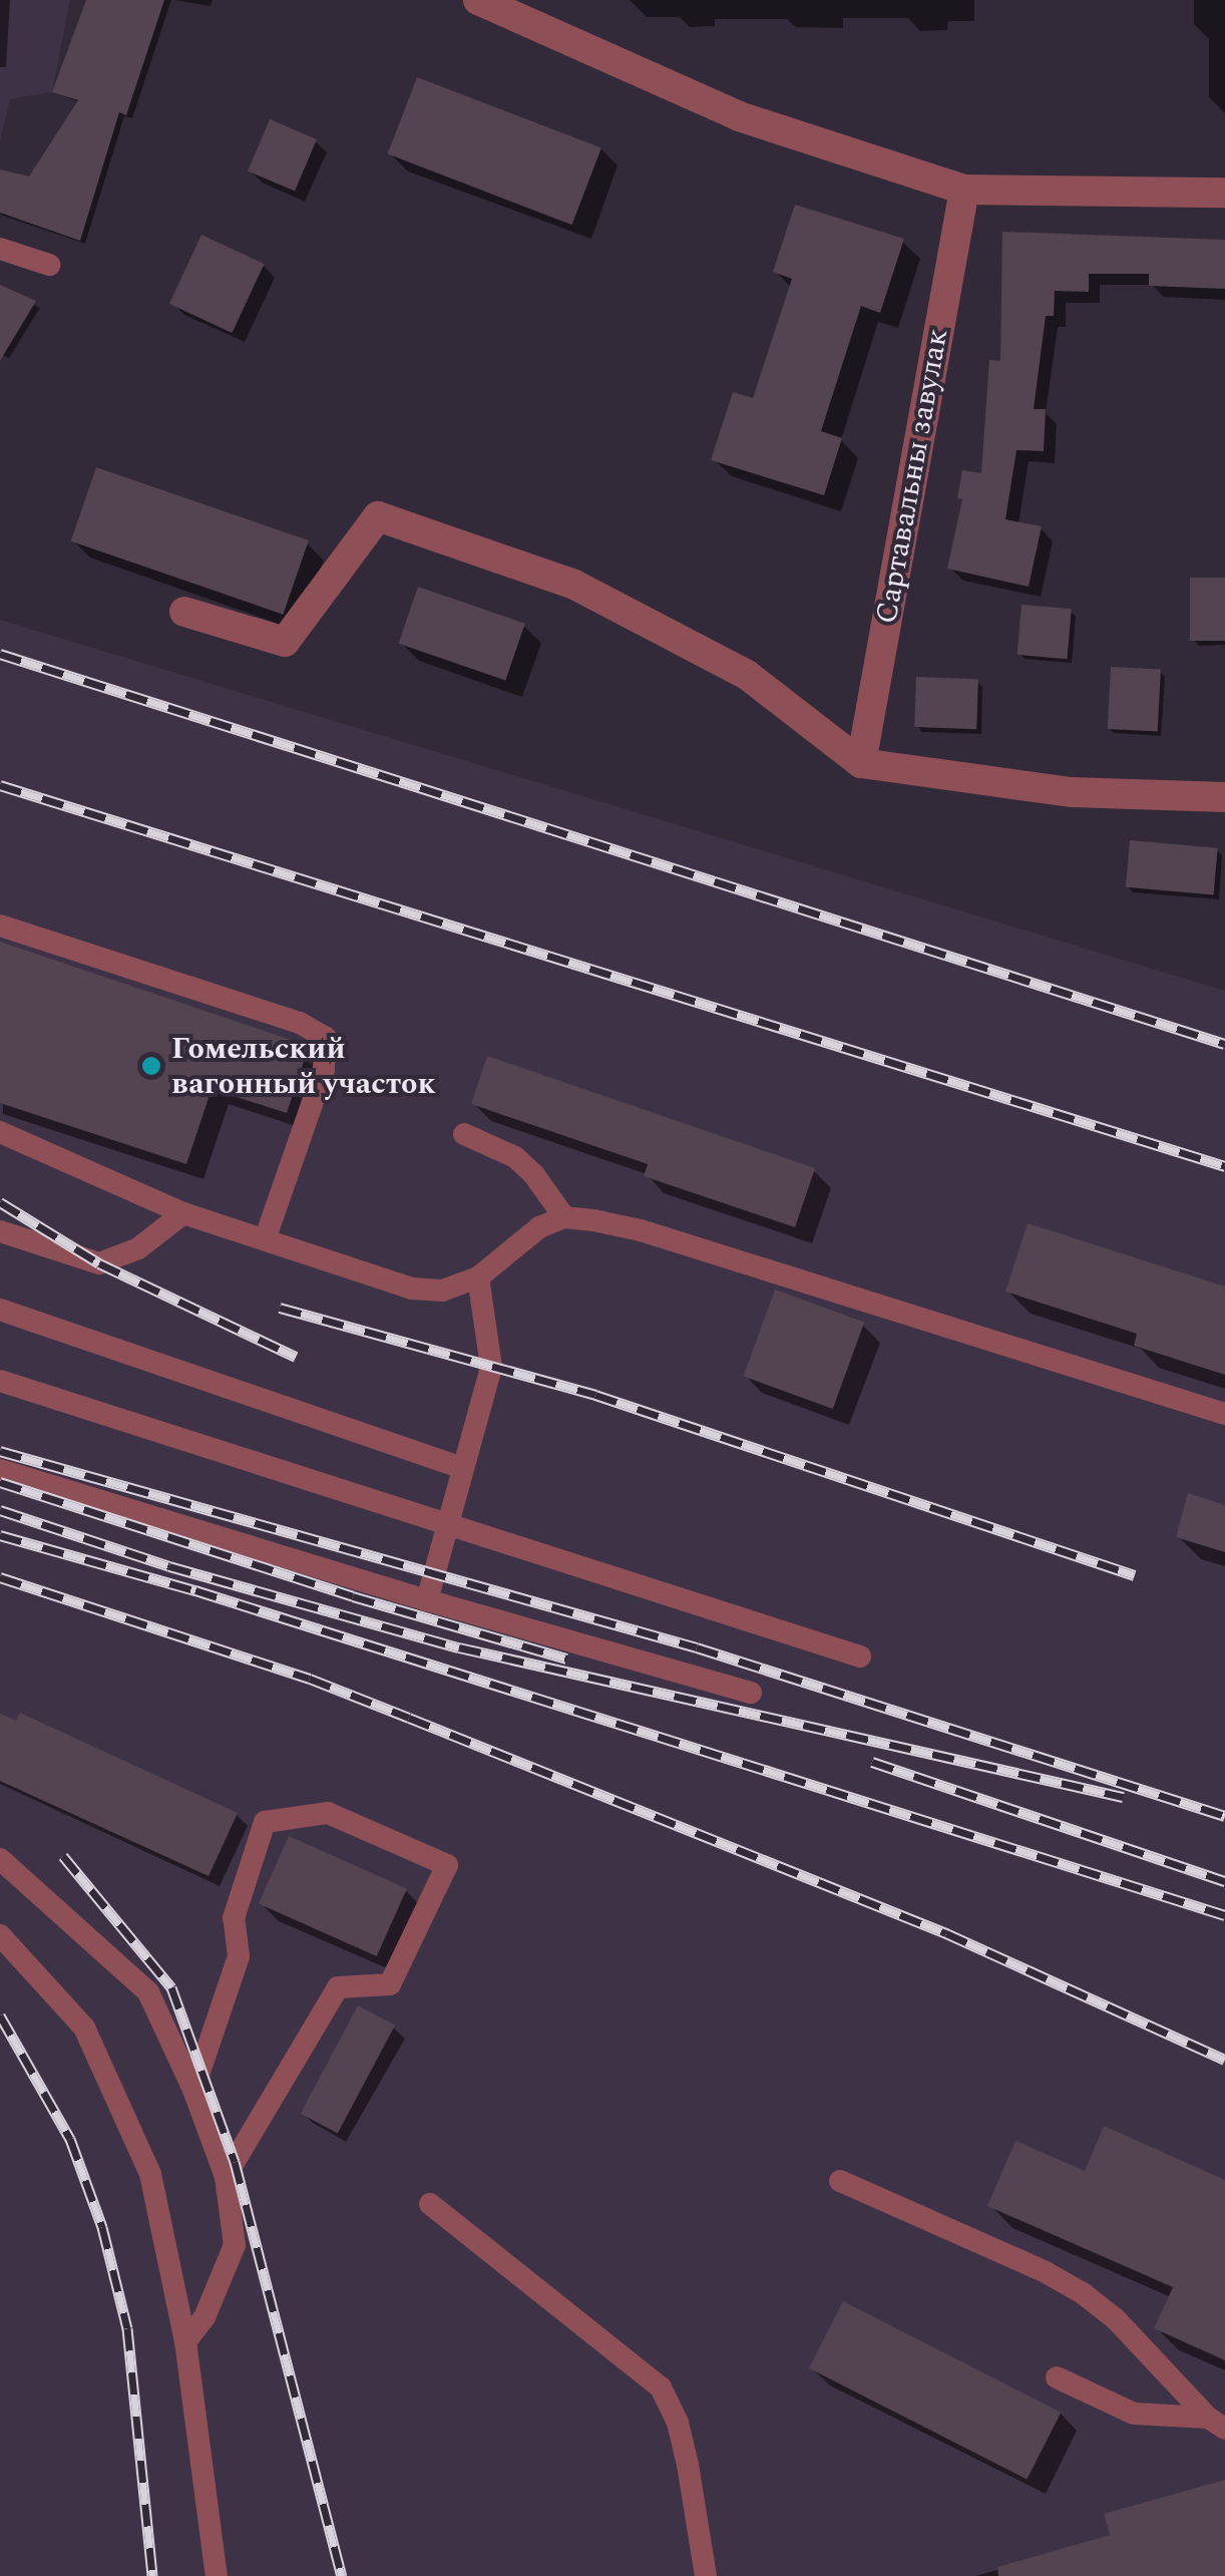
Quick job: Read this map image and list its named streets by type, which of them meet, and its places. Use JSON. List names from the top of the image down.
{
  "streets": {
    "street": ["Сартавальны завулак"]
  },
  "places": ["Гомельский вагонный участок"]
}
